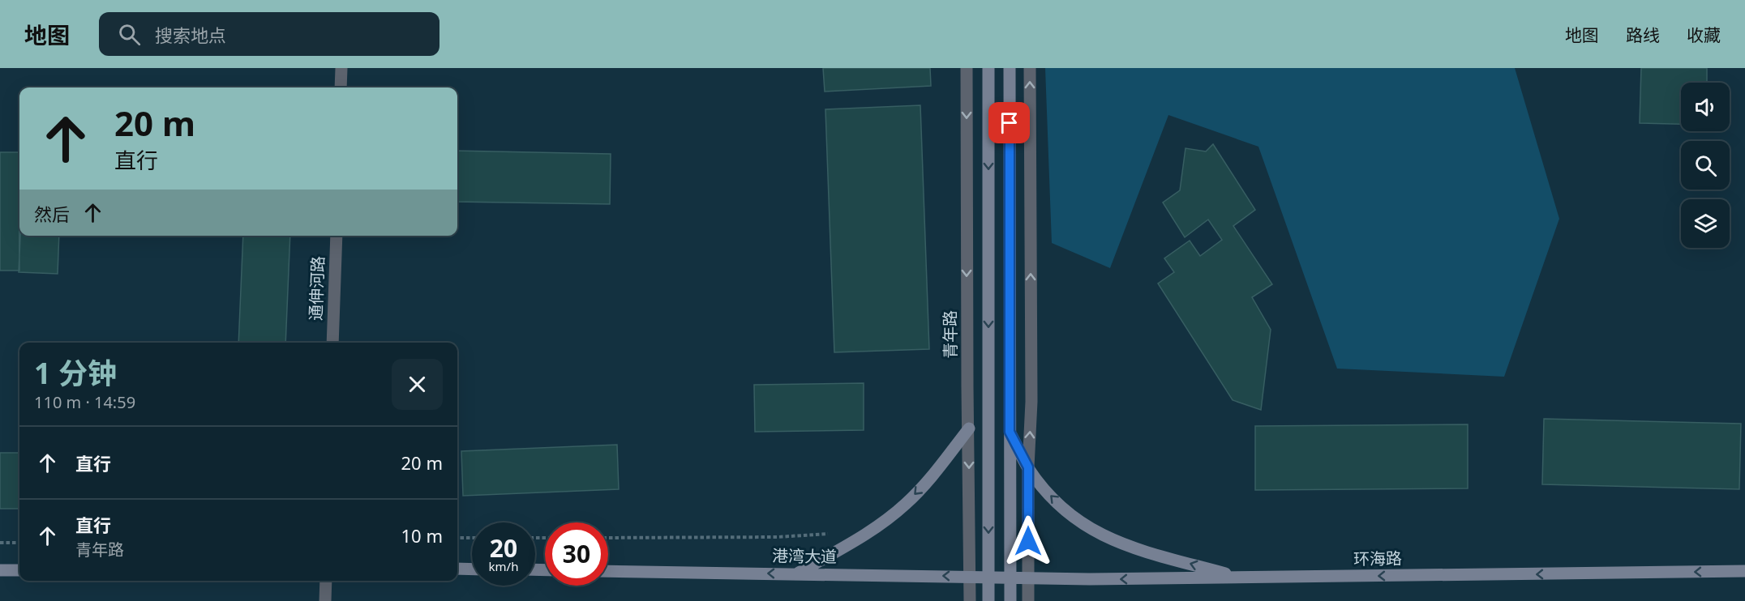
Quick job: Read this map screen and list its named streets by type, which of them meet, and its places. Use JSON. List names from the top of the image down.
{
  "streets": {
    "main road": ["港湾大道", "环海路"],
    "street": ["通伸河路", "青年路"]
  },
  "crossings": [
    ["青年路", "港湾大道"],
    ["港湾大道", "环海路"]
  ],
  "one_way": ["港湾大道", "环海路"],
  "page": {
    "header": "地图",
    "search": "搜索地点",
    "nav": ["地图", "路线", "收藏"],
    "turn": ["20 m", "直行"],
    "then": "然后",
    "heading": ["1 分钟", "110 m · 14:59"],
    "list": [
      {
        "name": "直行",
        "value": "20 m"
      },
      {
        "name": "直行",
        "note": "青年路",
        "value": "10 m"
      }
    ],
    "speed": "20 km/h",
    "limit": "30"
  }
}
